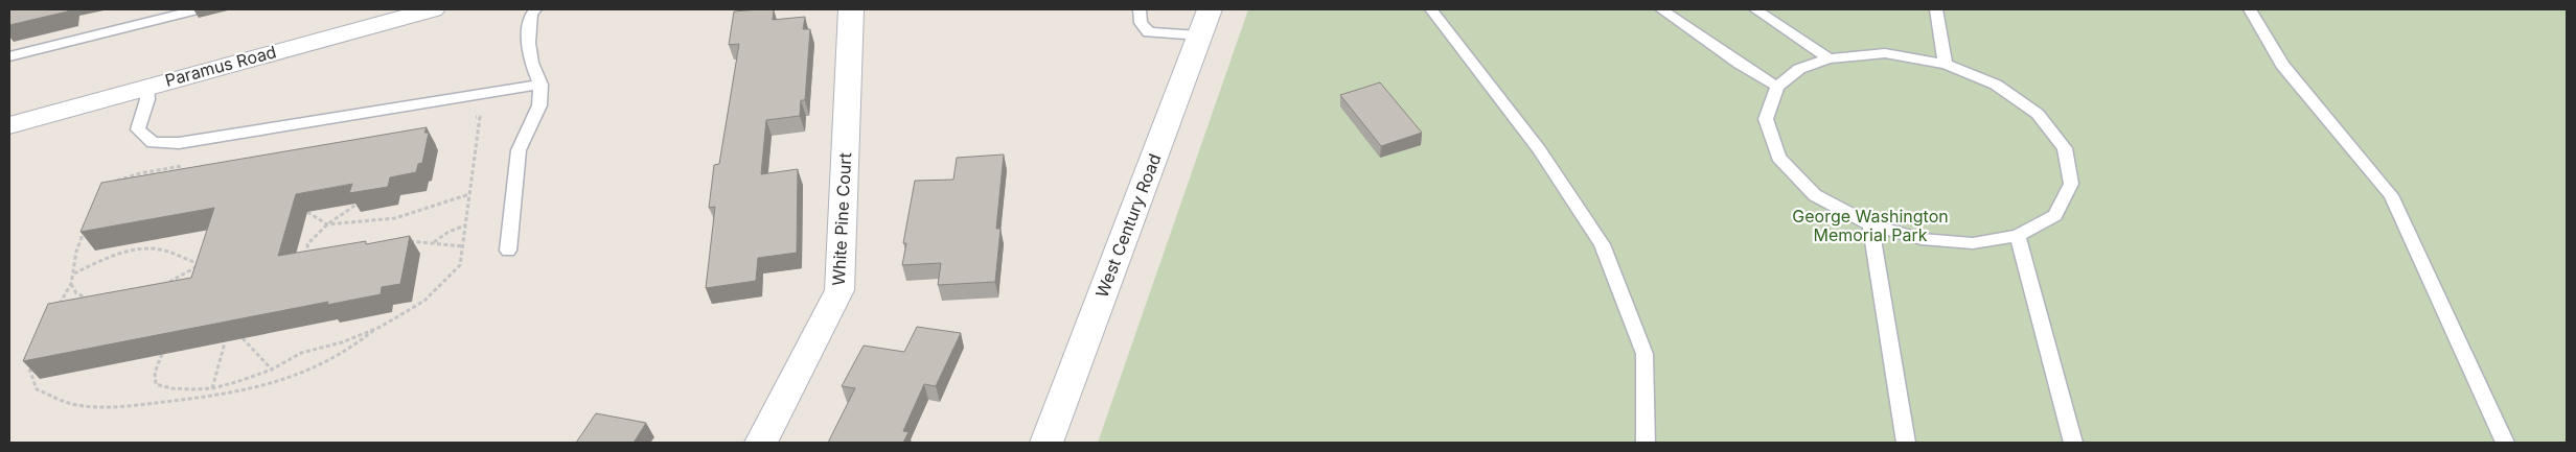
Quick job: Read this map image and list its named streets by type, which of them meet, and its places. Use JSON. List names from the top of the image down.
{
  "streets": {
    "main road": ["Paramus Road", "White Pine Court", "West Century Road"]
  },
  "parks": ["George Washington Memorial Park"]
}
